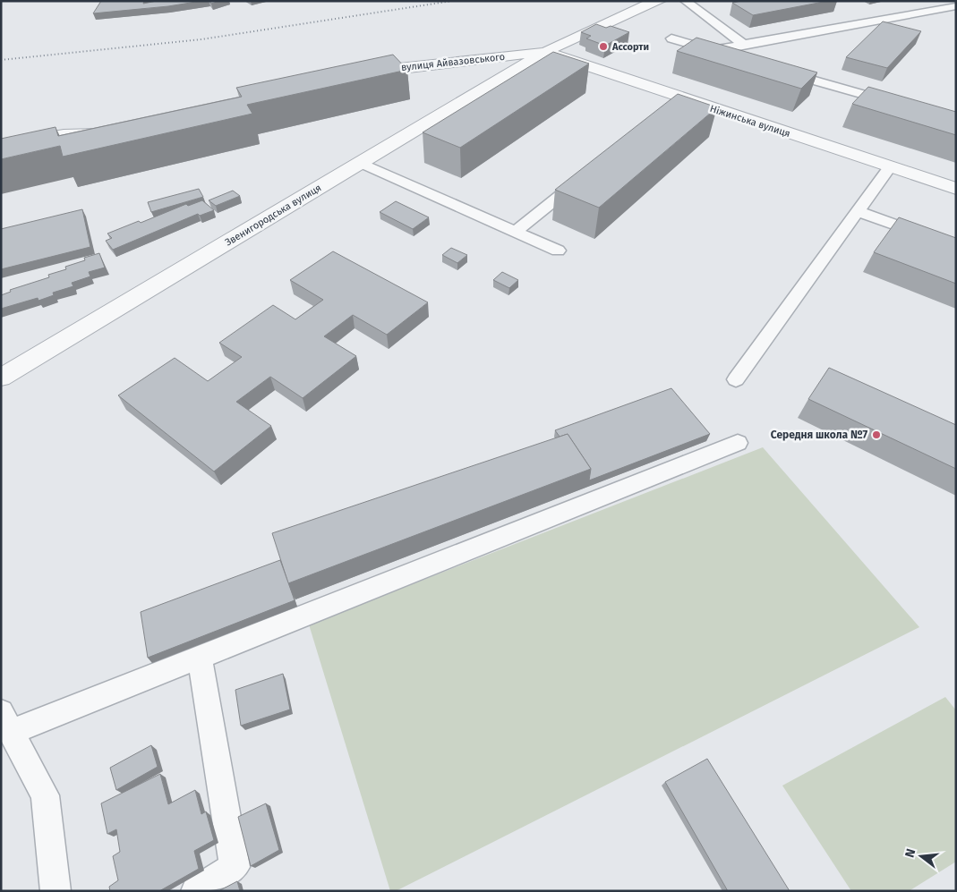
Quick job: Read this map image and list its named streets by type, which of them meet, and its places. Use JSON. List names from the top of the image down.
{
  "streets": {
    "street": ["вулиця Айвазовського", "Ніжинська вулиця", "Звенигородська вулиця"]
  },
  "crossings": [
    ["вулиця Айвазовського", "Ніжинська вулиця"],
    ["вулиця Айвазовського", "Звенигородська вулиця"],
    ["Ніжинська вулиця", "Звенигородська вулиця"]
  ],
  "places": ["Ассорти", "Середня школа №7"],
  "north": "left"
}
